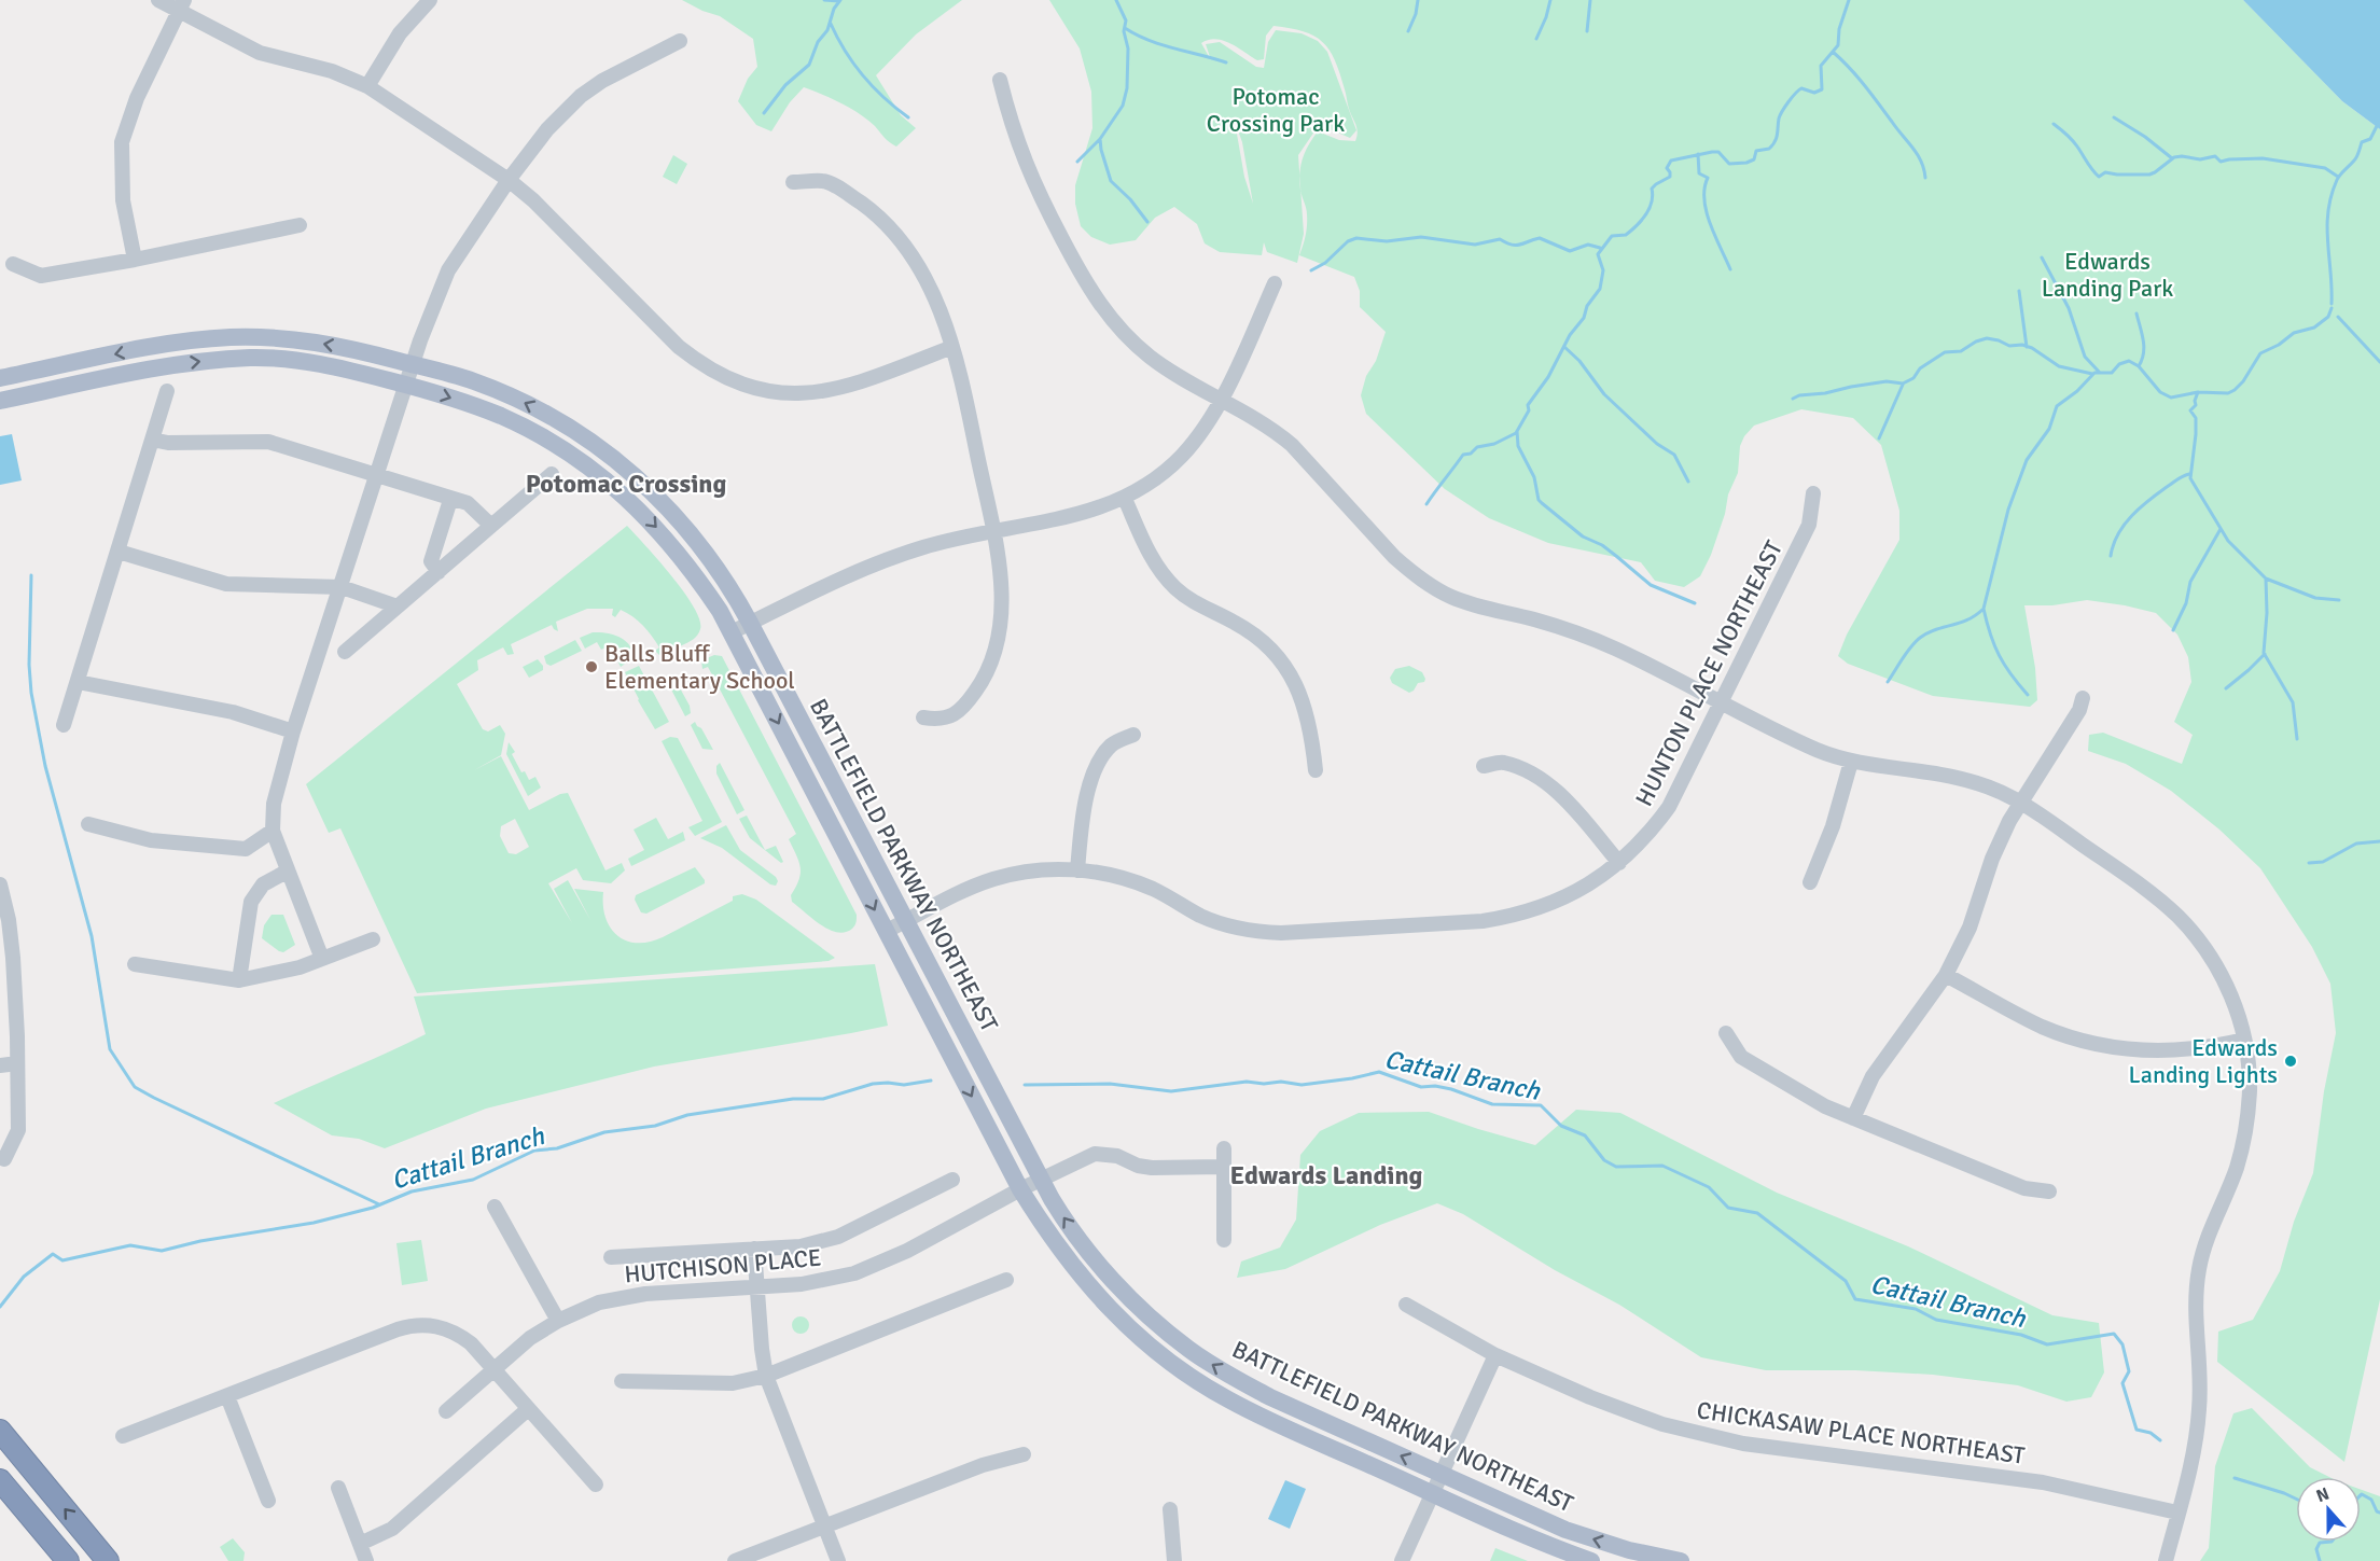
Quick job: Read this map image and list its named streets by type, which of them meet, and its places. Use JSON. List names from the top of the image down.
{
  "streets": {
    "main road": ["BATTLEFIELD PARKWAY NORTHEAST"],
    "street": ["HUNTON PLACE NORTHEAST", "HUTCHISON PLACE", "CHICKASAW PLACE NORTHEAST"]
  },
  "crossings": [
    ["HUNTON PLACE NORTHEAST", "BATTLEFIELD PARKWAY NORTHEAST"],
    ["BATTLEFIELD PARKWAY NORTHEAST", "HUTCHISON PLACE"]
  ],
  "districts": ["Potomac Crossing", "Edwards Landing"],
  "water": ["Cattail Branch"],
  "parks": ["Potomac Crossing Park", "Edwards Landing Park"],
  "places": ["Balls Bluff Elementary School", "Edwards Landing Lights"],
  "north": "top"
}
